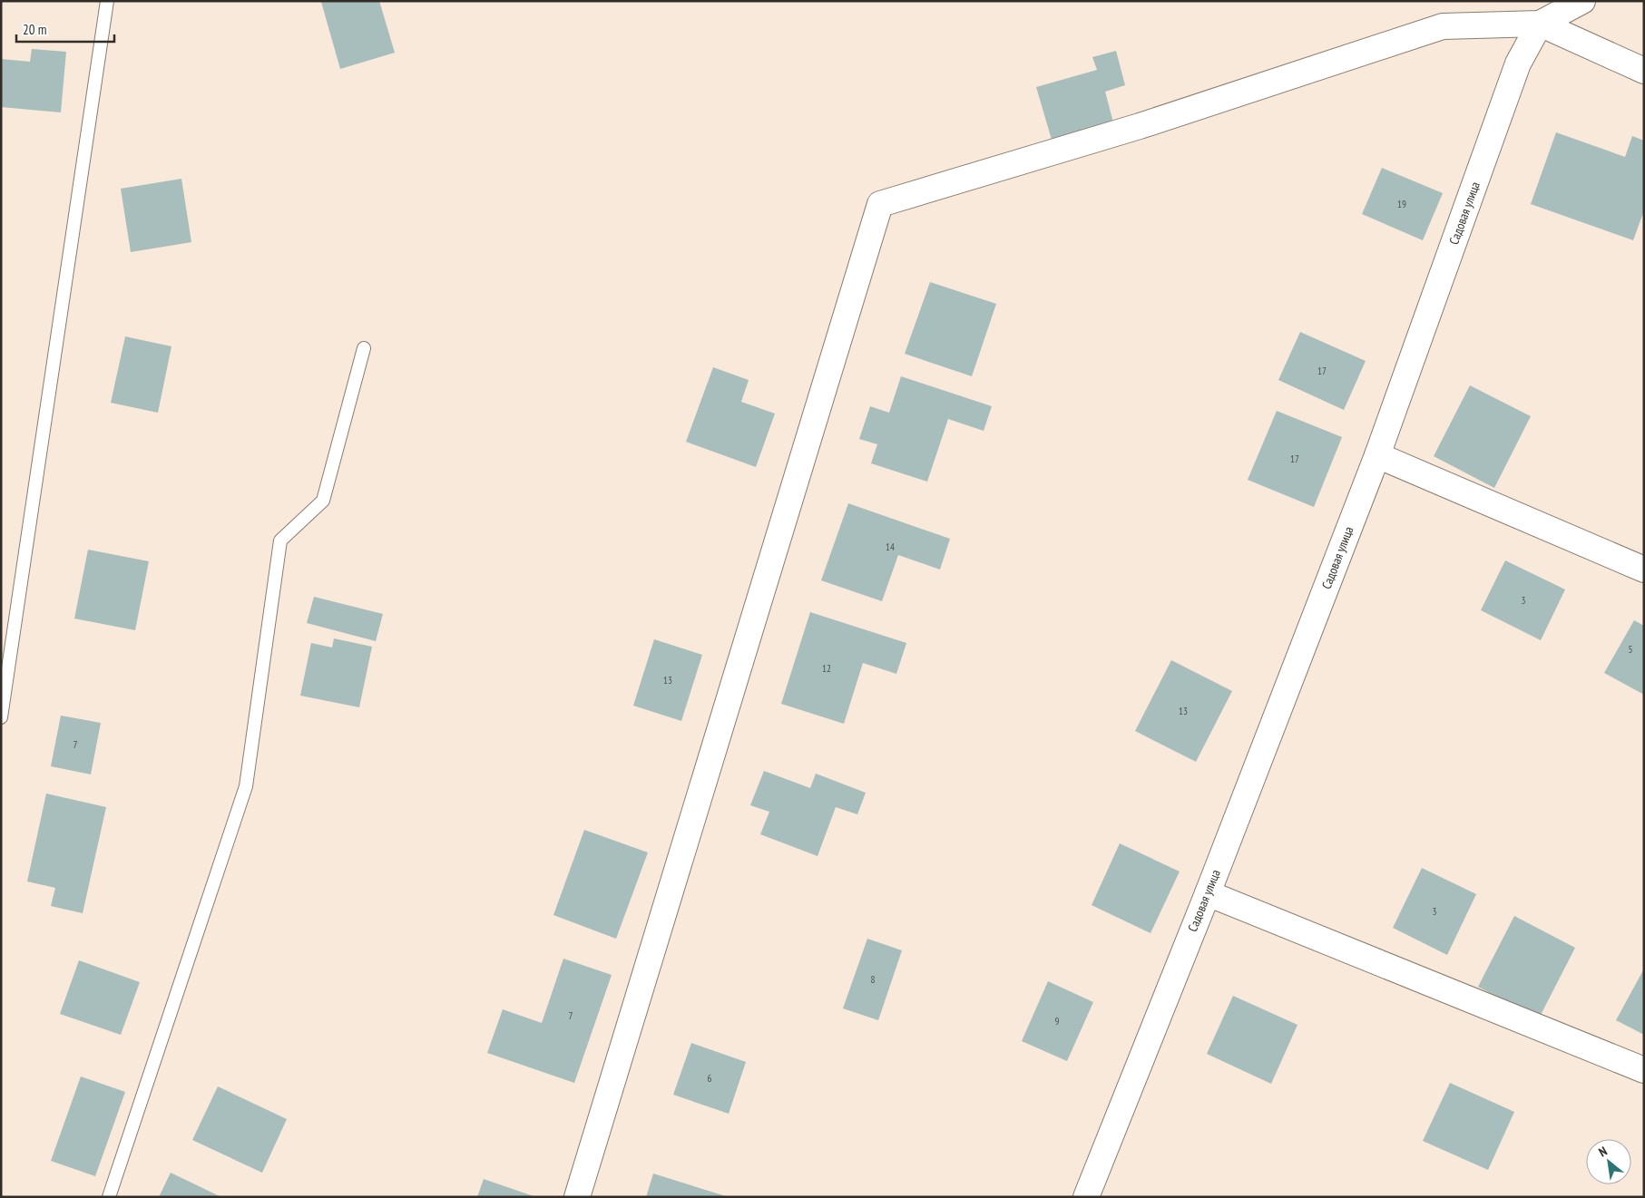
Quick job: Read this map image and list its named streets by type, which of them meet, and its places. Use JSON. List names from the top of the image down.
{
  "streets": {
    "street": ["Садовая улица"]
  },
  "house_numbers": [
    "19",
    "17",
    "17",
    "14",
    "3",
    "5",
    "12",
    "13",
    "13",
    "7",
    "3",
    "8",
    "7",
    "9",
    "6"
  ],
  "scale_bar": "20 m",
  "north": "top left"
}
